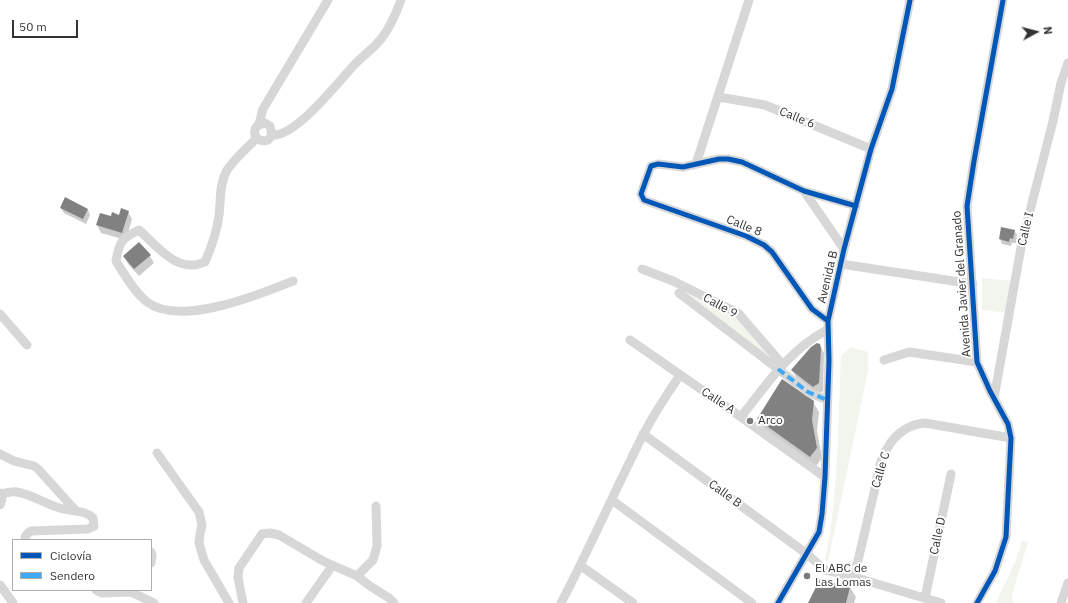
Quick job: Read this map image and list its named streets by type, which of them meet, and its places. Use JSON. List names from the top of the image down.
{
  "streets": {
    "street": [
      "Calle 6",
      "Calle 8",
      "Calle I",
      "Avenida B",
      "Avenida Javier del Granado",
      "Calle 9",
      "Calle A",
      "Calle C",
      "Calle B",
      "Calle D"
    ]
  },
  "crossings": [
    ["Calle 6", "Avenida B"],
    ["Calle 8", "Avenida B"],
    ["Calle I", "Avenida Javier del Granado"],
    ["Avenida B", "Calle A"],
    ["Avenida B", "Calle B"],
    ["Avenida Javier del Granado", "Calle C"],
    ["Calle C", "Calle B"],
    ["Calle B", "Calle D"]
  ],
  "places": ["Arco", "El ABC de Las Lomas"],
  "legend": ["Ciclovía", "Sendero"],
  "scale_bar": "50 m",
  "north": "right"
}
